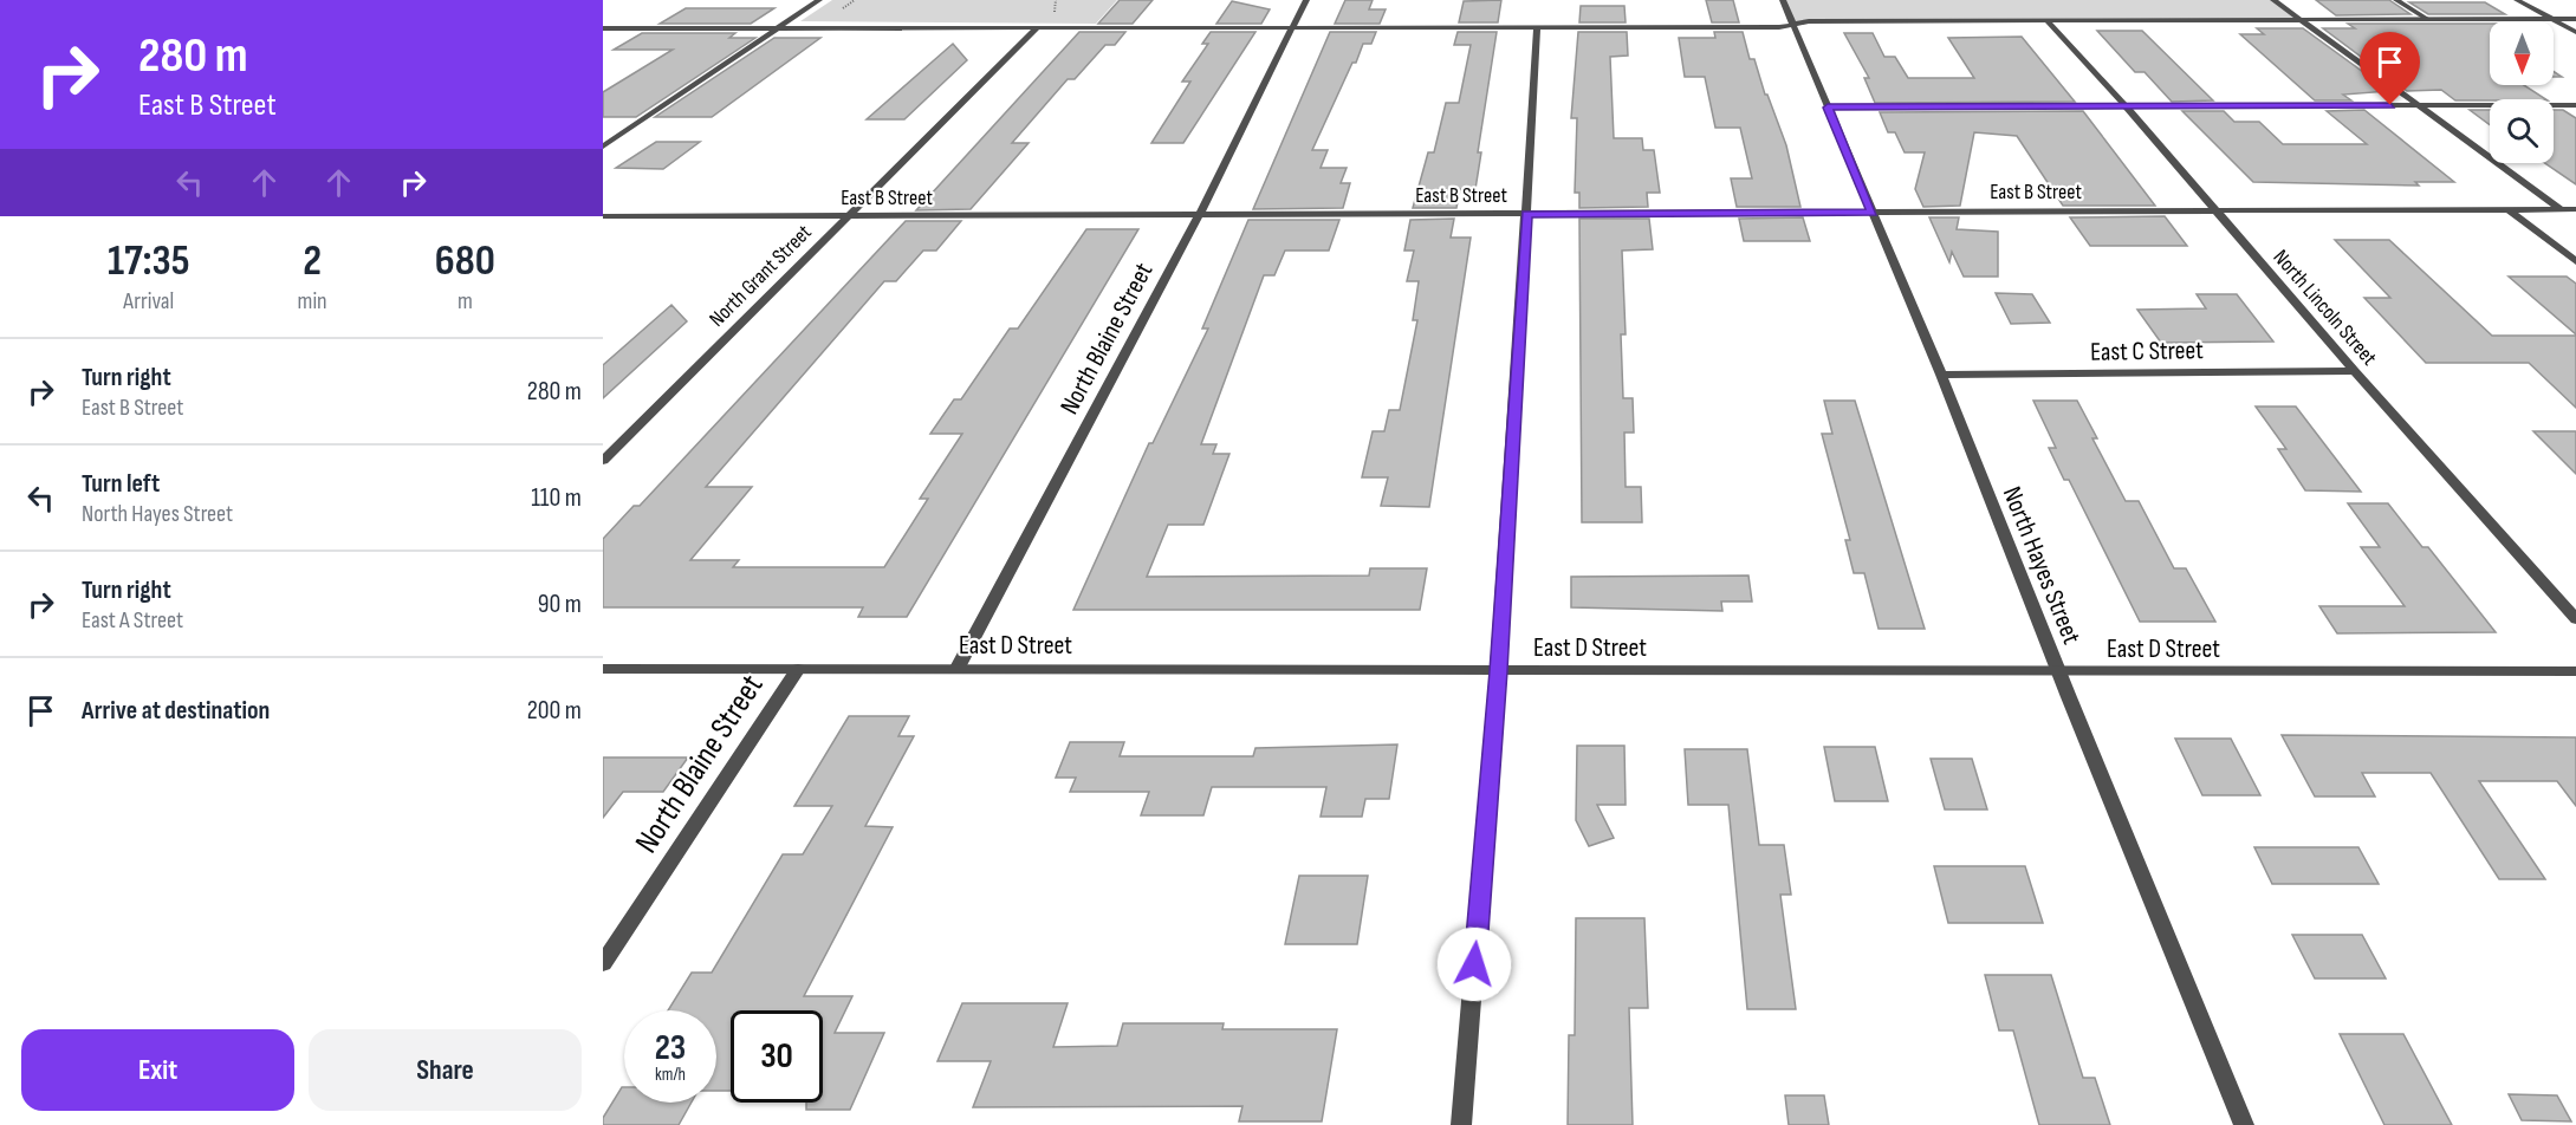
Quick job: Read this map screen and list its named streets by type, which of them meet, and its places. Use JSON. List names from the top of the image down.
{
  "streets": {
    "street": [
      "East B Street",
      "North Grant Street",
      "North Lincoln Street",
      "North Blaine Street",
      "East C Street",
      "North Hayes Street",
      "East D Street"
    ]
  },
  "crossings": [
    ["East B Street", "North Grant Street"],
    ["East B Street", "North Lincoln Street"],
    ["East B Street", "North Blaine Street"],
    ["East B Street", "North Hayes Street"],
    ["North Lincoln Street", "East C Street"],
    ["North Blaine Street", "East D Street"],
    ["East C Street", "North Hayes Street"],
    ["North Hayes Street", "East D Street"]
  ],
  "north": "bottom",
  "page": {
    "turn": ["280 m", "East B Street"],
    "eta": [
      "17:35",
      "Arrival",
      "2",
      "min",
      "680",
      "m"
    ],
    "list": [
      {
        "name": "Turn right",
        "note": "East B Street",
        "value": "280 m"
      },
      {
        "name": "Turn left",
        "note": "North Hayes Street",
        "value": "110 m"
      },
      {
        "name": "Turn right",
        "note": "East A Street",
        "value": "90 m"
      },
      {
        "name": "Arrive at destination",
        "value": "200 m"
      }
    ],
    "speed": "23 km/h",
    "limit": "30",
    "buttons": ["Exit", "Share"]
  }
}
